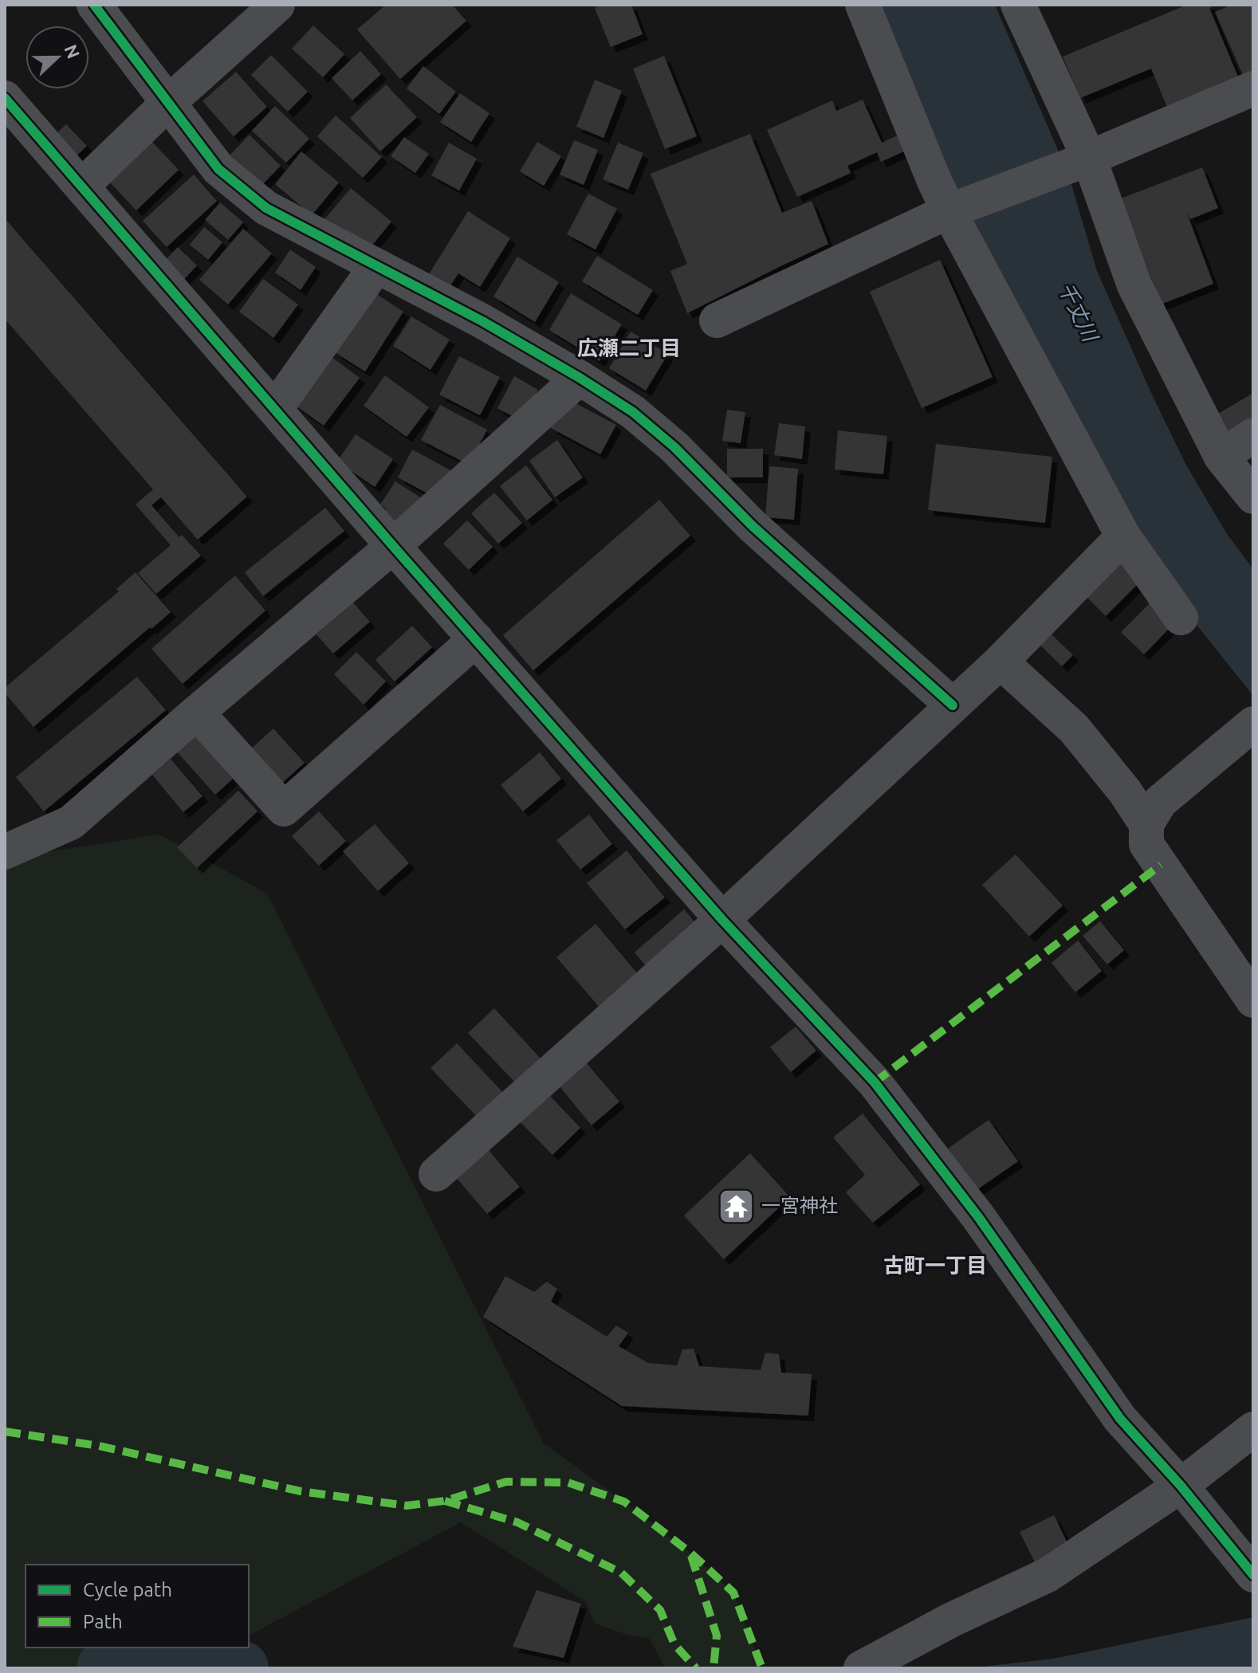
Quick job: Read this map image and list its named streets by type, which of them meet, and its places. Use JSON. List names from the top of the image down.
{
  "districts": ["広瀬二丁目", "古町一丁目"],
  "water": ["千丈川"],
  "places": {
    "temple": ["一宮神社"]
  },
  "legend": ["Cycle path", "Path"],
  "north": "right"
}
